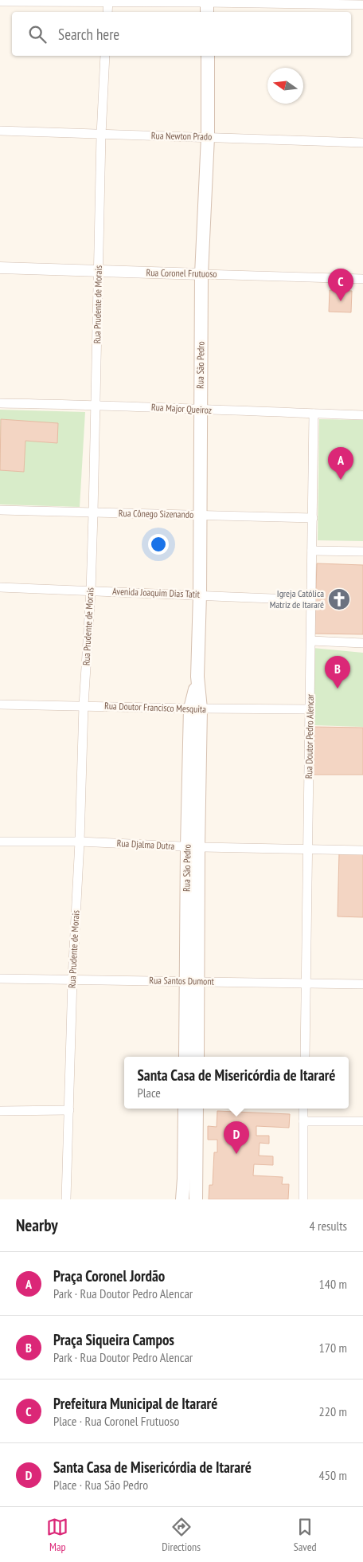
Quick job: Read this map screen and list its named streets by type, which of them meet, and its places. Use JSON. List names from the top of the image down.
{
  "streets": {
    "main road": ["Rua São Pedro"],
    "street": [
      "Rua Newton Prado",
      "Rua Coronel Frutuoso",
      "Rua Prudente de Morais",
      "Rua Major Queiroz",
      "Rua Cônego Sizenando",
      "Avenida Joaquim Dias Tatit",
      "Rua Doutor Francisco Mesquita",
      "Rua Doutor Pedro Alencar",
      "Rua Djalma Dutra",
      "Rua Santos Dumont"
    ]
  },
  "crossings": [
    ["Rua Newton Prado", "Rua Prudente de Morais"],
    ["Rua Newton Prado", "Rua São Pedro"],
    ["Rua Coronel Frutuoso", "Rua Prudente de Morais"],
    ["Rua Coronel Frutuoso", "Rua São Pedro"],
    ["Rua Prudente de Morais", "Rua Major Queiroz"],
    ["Rua Prudente de Morais", "Rua Cônego Sizenando"],
    ["Rua Prudente de Morais", "Avenida Joaquim Dias Tatit"],
    ["Rua Prudente de Morais", "Rua Doutor Francisco Mesquita"],
    ["Rua Prudente de Morais", "Rua Djalma Dutra"],
    ["Rua Prudente de Morais", "Rua Santos Dumont"],
    ["Rua São Pedro", "Rua Major Queiroz"],
    ["Rua São Pedro", "Rua Cônego Sizenando"],
    ["Rua São Pedro", "Avenida Joaquim Dias Tatit"],
    ["Rua São Pedro", "Rua Doutor Francisco Mesquita"],
    ["Rua São Pedro", "Rua Djalma Dutra"],
    ["Rua São Pedro", "Rua Santos Dumont"],
    ["Rua Major Queiroz", "Rua Doutor Pedro Alencar"],
    ["Rua Cônego Sizenando", "Rua Doutor Pedro Alencar"],
    ["Avenida Joaquim Dias Tatit", "Rua Doutor Pedro Alencar"],
    ["Rua Doutor Francisco Mesquita", "Rua Doutor Pedro Alencar"],
    ["Rua Doutor Pedro Alencar", "Rua Djalma Dutra"],
    ["Rua Doutor Pedro Alencar", "Rua Santos Dumont"]
  ],
  "places": {
    "church": ["Igreja Católica Matriz de Itararé"]
  },
  "north": "left",
  "page": {
    "search": "Search here",
    "pins": [
      "C",
      "A",
      "B",
      "D"
    ],
    "popup": ["Santa Casa de Misericórdia de Itararé", "Place"],
    "heading": ["Nearby", "4 results"],
    "list": [
      {
        "mark": "A",
        "name": "Praça Coronel Jordão",
        "note": "Park · Rua Doutor Pedro Alencar",
        "value": "140 m"
      },
      {
        "mark": "B",
        "name": "Praça Siqueira Campos",
        "note": "Park · Rua Doutor Pedro Alencar",
        "value": "170 m"
      },
      {
        "mark": "C",
        "name": "Prefeitura Municipal de Itararé",
        "note": "Place · Rua Coronel Frutuoso",
        "value": "220 m"
      },
      {
        "mark": "D",
        "name": "Santa Casa de Misericórdia de Itararé",
        "note": "Place · Rua São Pedro",
        "value": "450 m"
      }
    ],
    "nav": ["Map", "Directions", "Saved"]
  }
}
